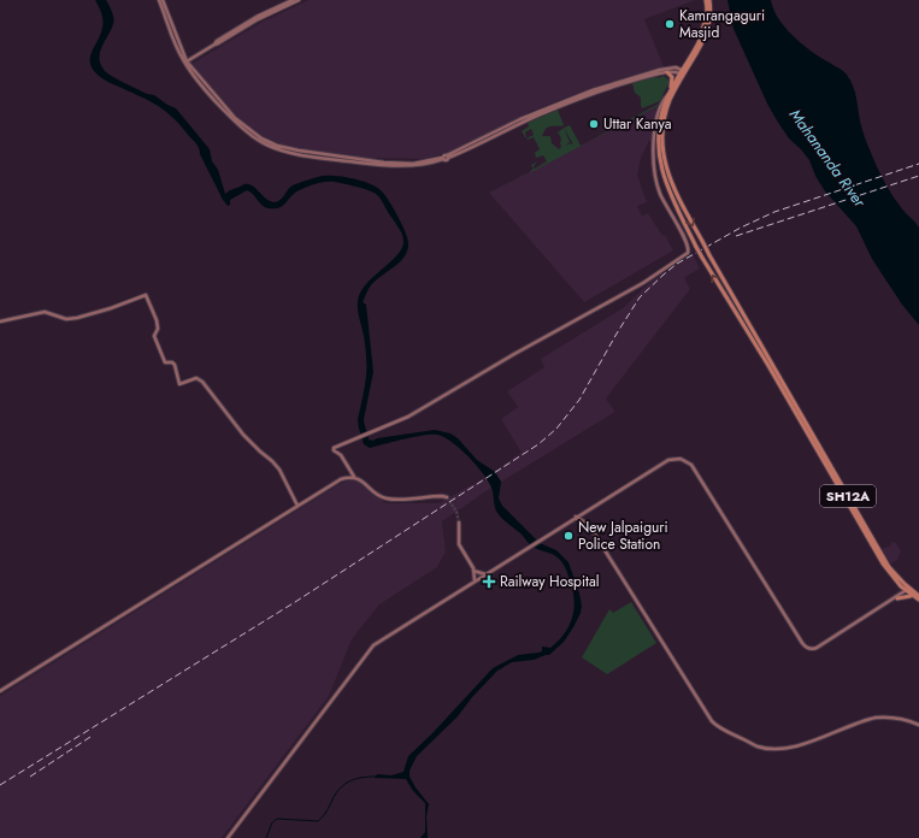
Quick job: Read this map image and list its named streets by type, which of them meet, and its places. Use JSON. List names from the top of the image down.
{
  "streets": {
    "main road": ["SH12A"]
  },
  "water": ["Mahananda River"],
  "places": {
    "other": ["Kamrangaguri Masjid", "Uttar Kanya", "New Jalpaiguri Police Station"],
    "health": ["Railway Hospital"]
  }
}
